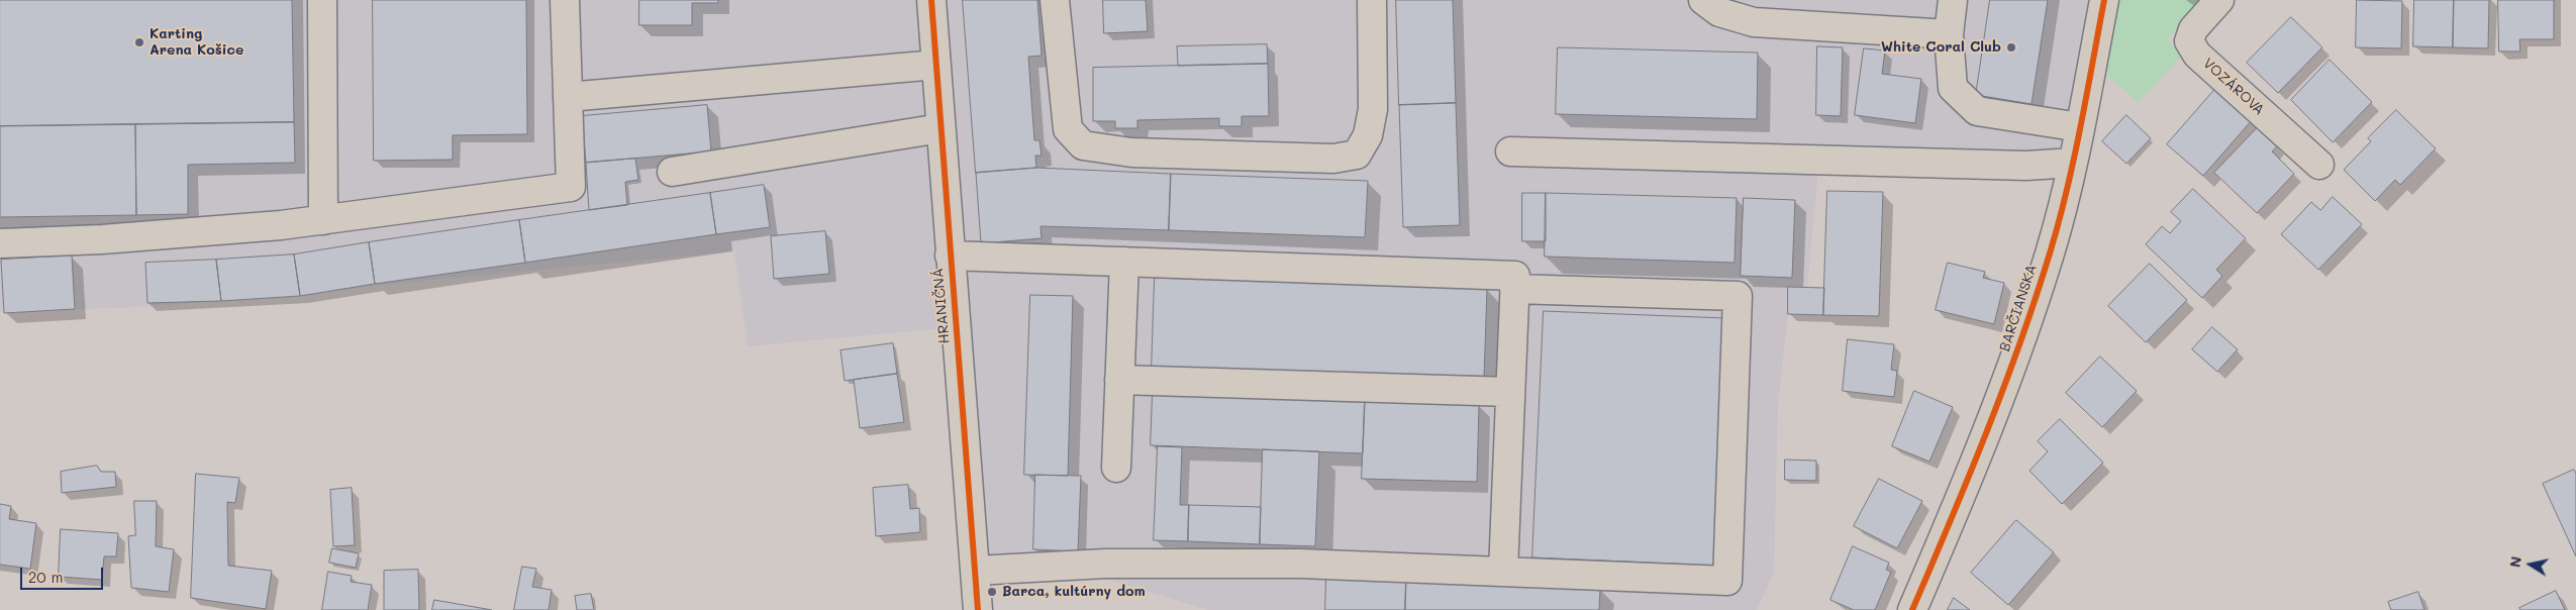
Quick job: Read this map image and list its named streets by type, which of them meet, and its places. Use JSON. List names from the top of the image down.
{
  "streets": {
    "street": ["VOZÁROVA", "HRANIČNÁ", "BARČIANSKA"]
  },
  "places": ["Karting Arena Košice", "White Coral Club", "Barca, kultúrny dom"],
  "scale_bar": "20 m",
  "north": "left"
}
